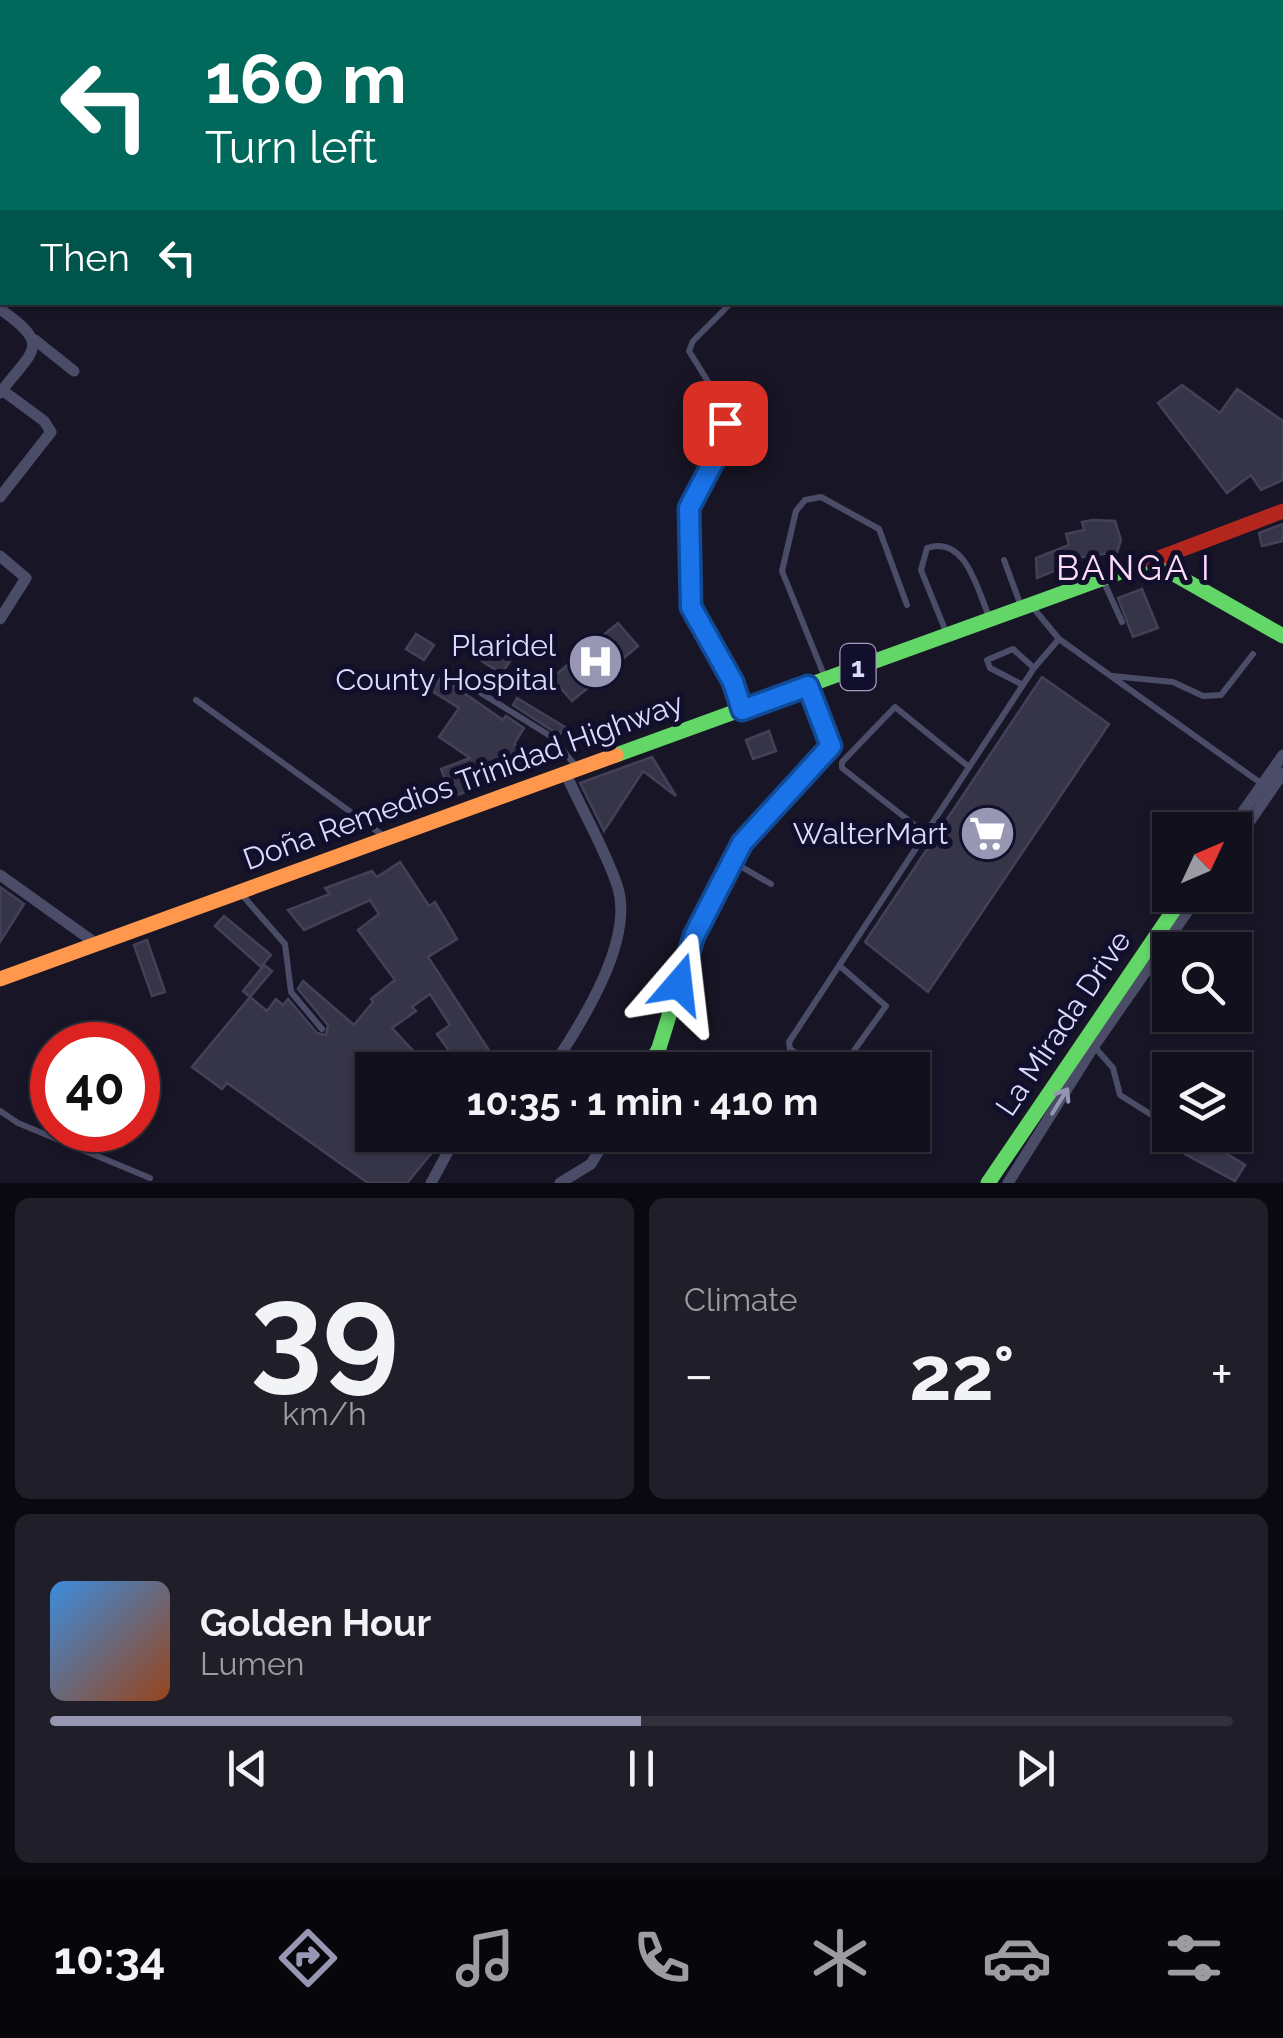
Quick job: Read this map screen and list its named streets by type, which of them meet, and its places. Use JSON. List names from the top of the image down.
{
  "streets": {
    "main road": ["1", "Doña Remedios Trinidad Highway", "La Mirada Drive"]
  },
  "districts": ["BANGA I"],
  "places": {
    "hospital": ["Plaridel County Hospital"],
    "supermarket": ["WalterMart"]
  },
  "north": "top right",
  "page": {
    "turn": ["160 m", "Turn left"],
    "then": "Then",
    "limit": "40",
    "trip": "10:35 · 1 min · 410 m",
    "tile": [
      ["39", "km/h"],
      "Climate"
    ],
    "heat": ["−", "22°", "+"],
    "song": ["Golden Hour", "Lumen"],
    "tabs": "10:34"
  }
}
